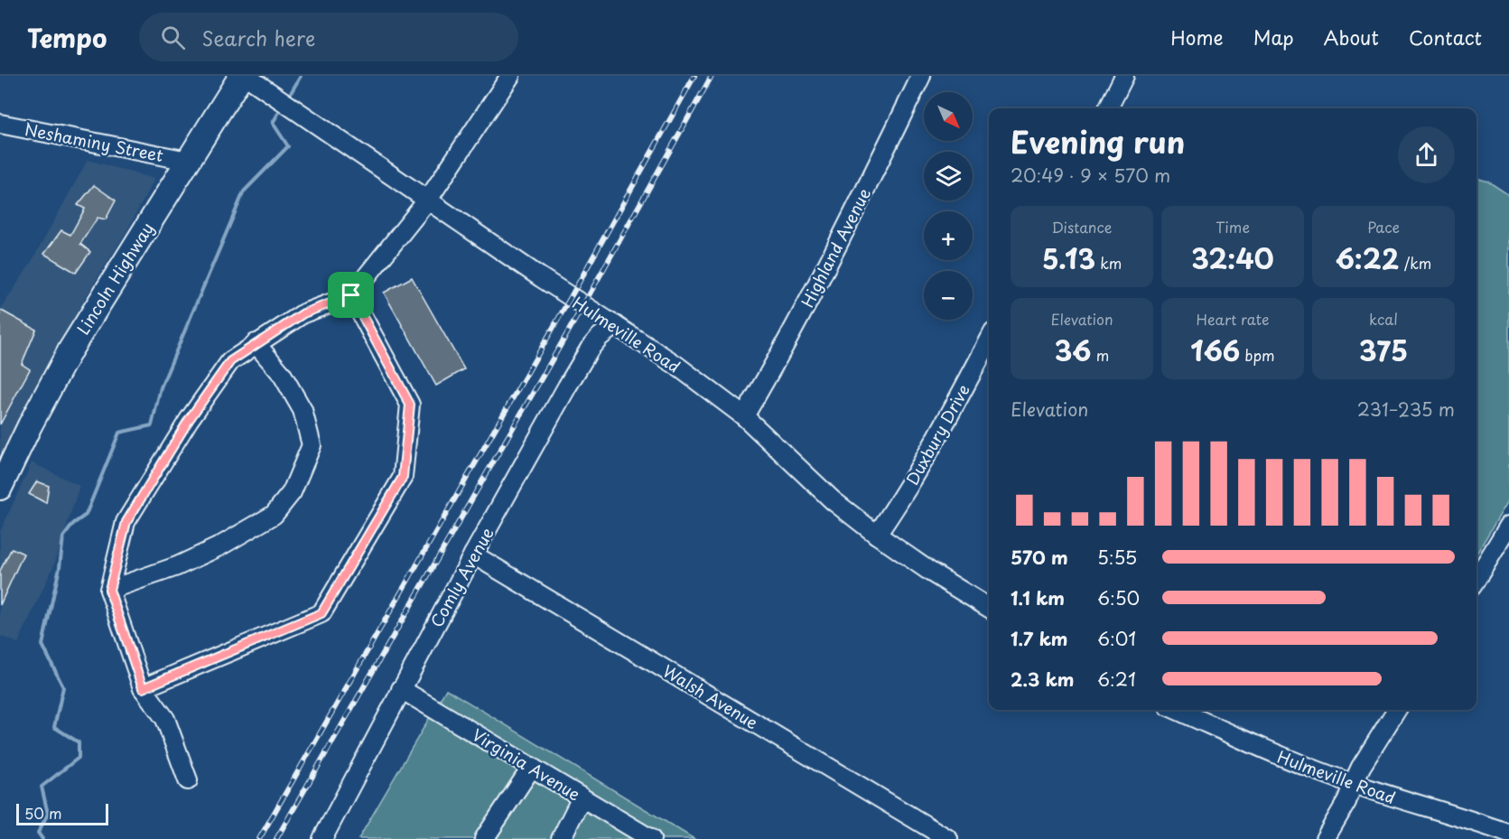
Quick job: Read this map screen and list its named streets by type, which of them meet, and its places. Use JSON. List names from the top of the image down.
{
  "streets": {
    "main road": ["Lincoln Highway"],
    "street": [
      "Neshaminy Street",
      "Highland Avenue",
      "Hulmeville Road",
      "Duxbury Drive",
      "Comly Avenue",
      "Walsh Avenue",
      "Virginia Avenue"
    ]
  },
  "crossings": [
    ["Neshaminy Street", "Lincoln Highway"],
    ["Highland Avenue", "Hulmeville Road"],
    ["Hulmeville Road", "Duxbury Drive"],
    ["Hulmeville Road", "Comly Avenue"],
    ["Comly Avenue", "Walsh Avenue"],
    ["Comly Avenue", "Virginia Avenue"]
  ],
  "scale_bar": "50 m",
  "north": "bottom right",
  "page": {
    "header": "Tempo",
    "search": "Search here",
    "nav": [
      "Home",
      "Map",
      "About",
      "Contact"
    ],
    "map_buttons": ["+", "−"],
    "heading": ["Evening run", "20:49 · 9 × 570 m"],
    "stats": [
      ["Distance", "5.13 km"],
      ["Time", "32:40"],
      ["Pace", "6:22 /km"],
      ["Elevation", "36 m"],
      ["Heart rate", "166 bpm"],
      ["kcal", "375"]
    ],
    "chart": ["Elevation", "231–235 m"],
    "list": [
      {
        "name": "570 m",
        "note": "5:55"
      },
      {
        "name": "1.1 km",
        "note": "6:50"
      },
      {
        "name": "1.7 km",
        "note": "6:01"
      },
      {
        "name": "2.3 km",
        "note": "6:21"
      }
    ],
    "scale": "50 m"
  }
}
